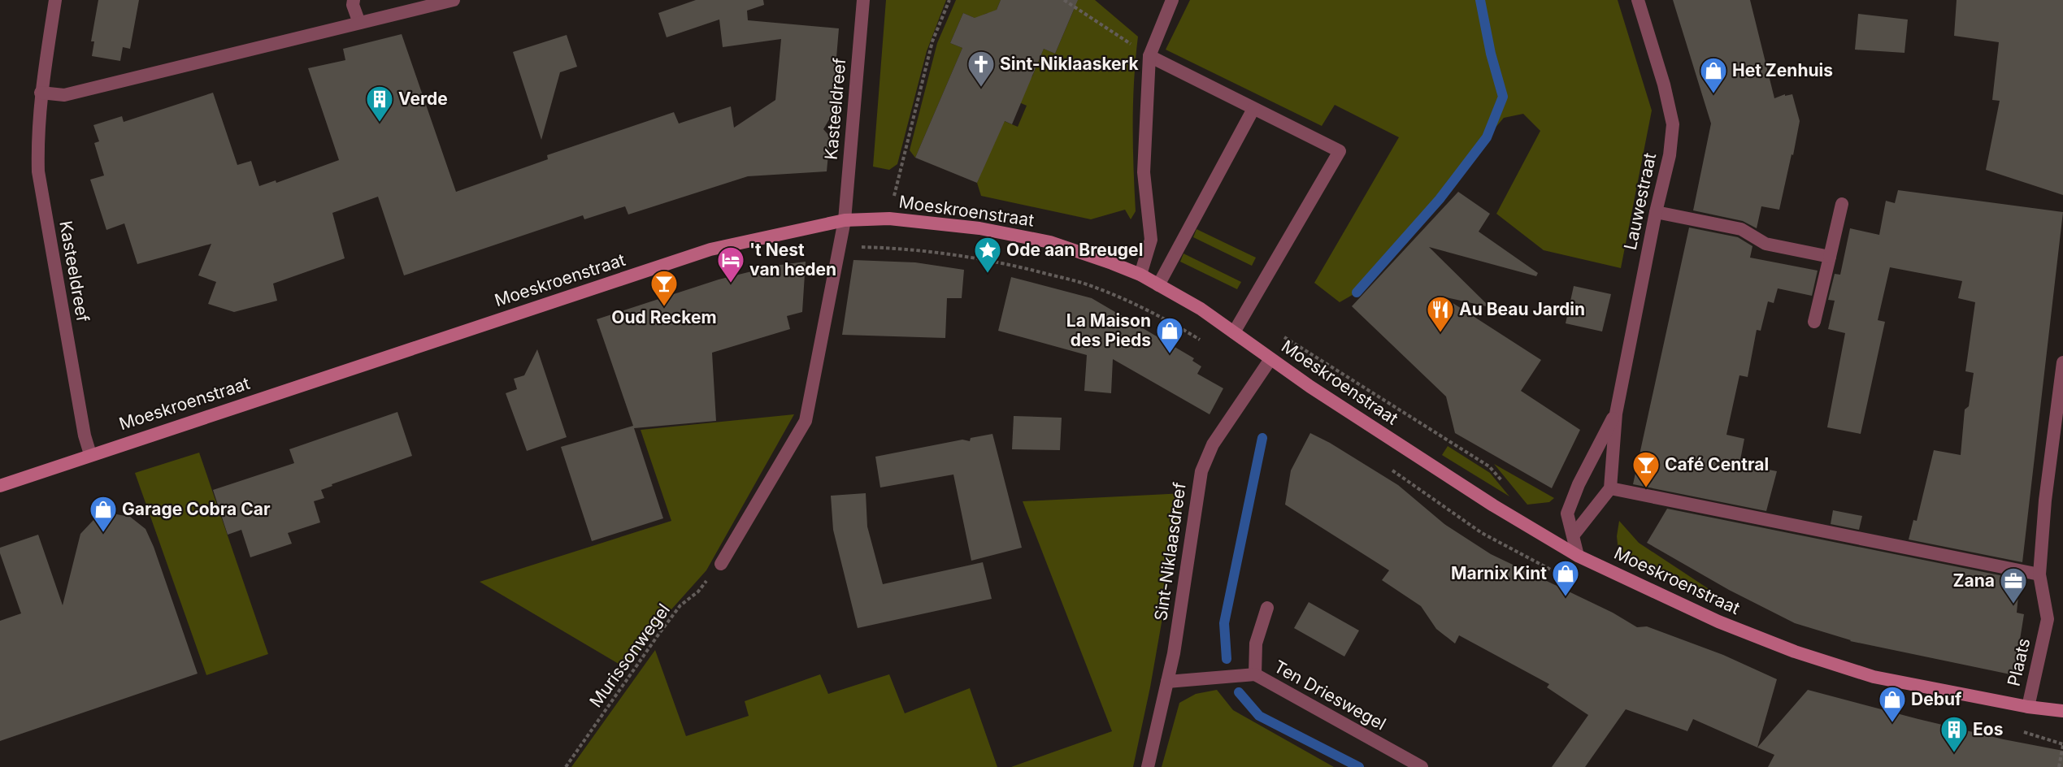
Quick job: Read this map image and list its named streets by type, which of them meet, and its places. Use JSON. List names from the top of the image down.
{
  "streets": {
    "main road": ["Moeskroenstraat", "Plaats"],
    "street": [
      "Kasteeldreef",
      "Lauwestraat",
      "Sint-Niklaasdreef",
      "Ten Drieswegel"
    ],
    "path": ["Murissonwegel"]
  },
  "crossings": [
    ["Kasteeldreef", "Moeskroenstraat"],
    ["Kasteeldreef", "Murissonwegel"],
    ["Lauwestraat", "Moeskroenstraat"],
    ["Moeskroenstraat", "Sint-Niklaasdreef"],
    ["Moeskroenstraat", "Plaats"]
  ],
  "places": {
    "church": ["Sint-Niklaaskerk"],
    "shop": [
      "Het Zenhuis",
      "La Maison des Pieds",
      "Garage Cobra Car",
      "Marnix Kint",
      "Debuf"
    ],
    "building": ["Verde", "Eos"],
    "place": ["Ode aan Breugel"],
    "hotel": ["'t Nest van heden"],
    "bar": ["Oud Reckem", "Café Central"],
    "restaurant": ["Au Beau Jardin"],
    "office": ["Zana"]
  }
}
